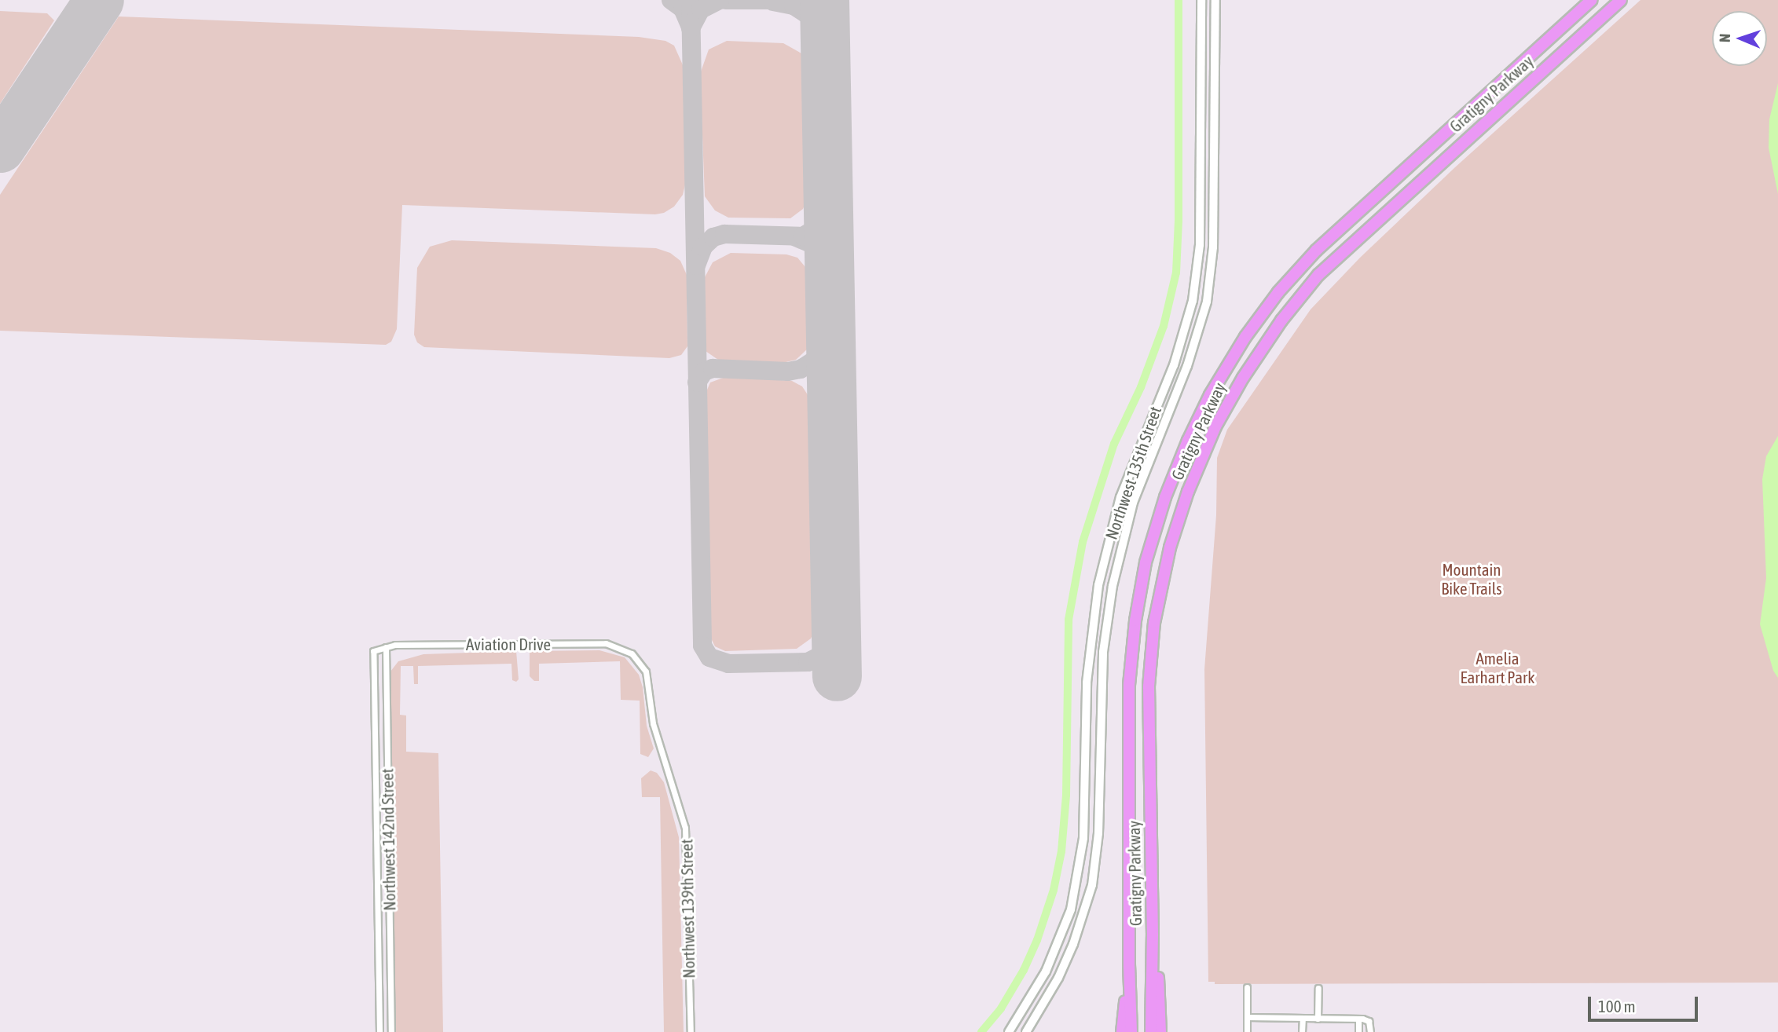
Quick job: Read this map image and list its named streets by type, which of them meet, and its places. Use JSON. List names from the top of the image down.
{
  "streets": {
    "highway": ["Gratigny Parkway"],
    "main road": ["Northwest 135th Street"],
    "street": ["Aviation Drive", "Northwest 142nd Street", "Northwest 139th Street"]
  },
  "crossings": [
    ["Aviation Drive", "Northwest 142nd Street"],
    ["Aviation Drive", "Northwest 139th Street"]
  ],
  "parks": ["Mountain Bike Trails", "Amelia Earhart Park"],
  "scale_bar": "100 m",
  "north": "left"
}
